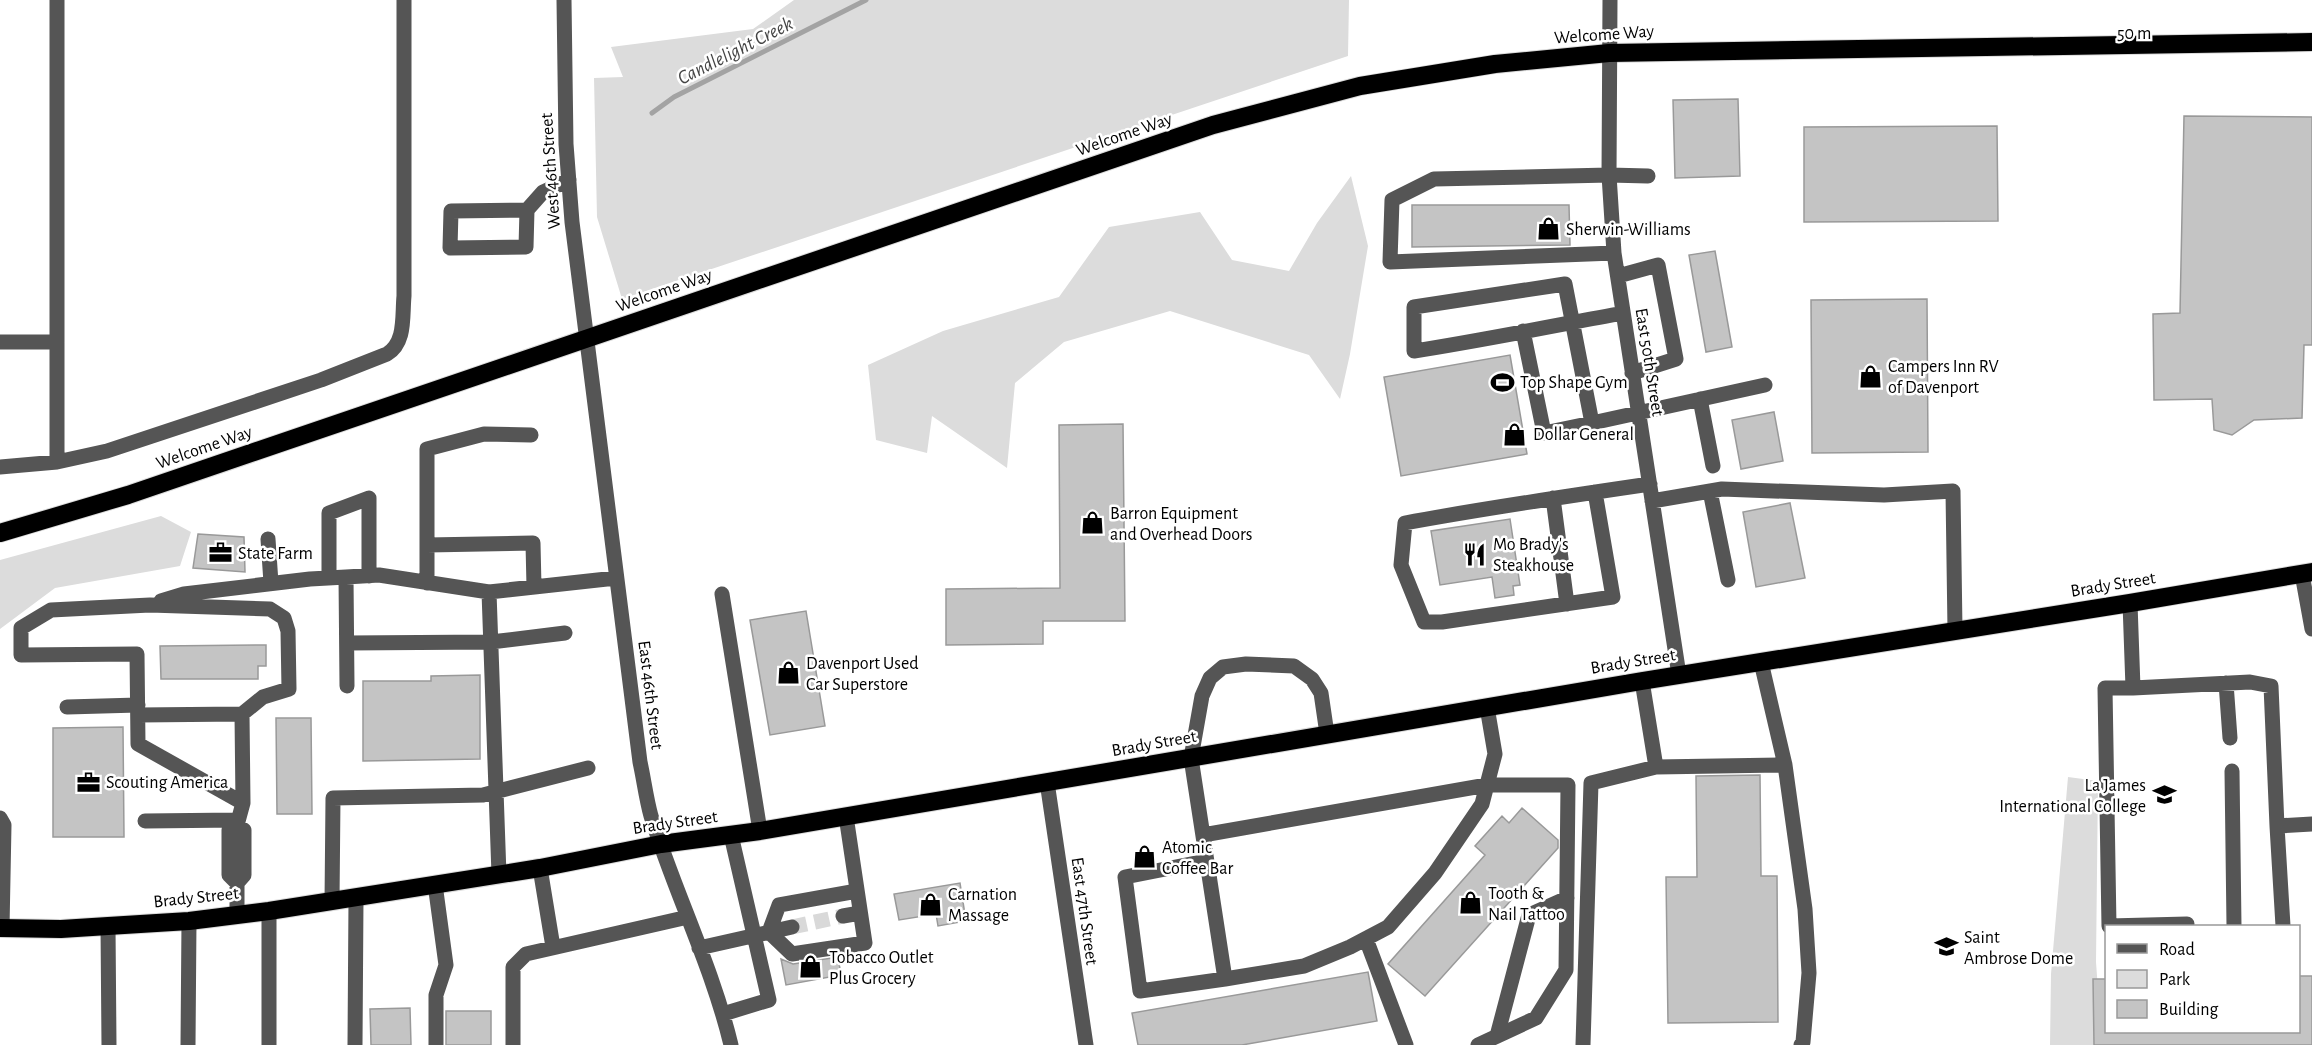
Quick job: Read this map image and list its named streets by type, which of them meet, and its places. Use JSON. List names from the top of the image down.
{
  "streets": {
    "highway": ["Welcome Way", "Brady Street"],
    "street": [
      "West 46th Street",
      "East 50th Street",
      "East 46th Street",
      "East 47th Street"
    ]
  },
  "crossings": [
    ["Welcome Way", "West 46th Street"],
    ["Welcome Way", "East 50th Street"],
    ["Welcome Way", "East 46th Street"],
    ["West 46th Street", "East 46th Street"],
    ["East 50th Street", "Brady Street"],
    ["Brady Street", "East 46th Street"],
    ["Brady Street", "East 47th Street"]
  ],
  "water": ["Candlelight Creek"],
  "places": {
    "shop": [
      "Sherwin-Williams",
      "Campers Inn RV of Davenport",
      "Dollar General",
      "Barron Equipment and Overhead Doors",
      "Davenport Used Car Superstore",
      "Atomic Coffee Bar",
      "Tooth & Nail Tattoo",
      "Carnation Massage",
      "Tobacco Outlet Plus Grocery"
    ],
    "sports": ["Top Shape Gym"],
    "office": ["State Farm", "Scouting America"],
    "restaurant": ["Mo Brady's Steakhouse"],
    "school or university": ["La James International College", "Saint Ambrose Dome"]
  },
  "legend": ["Road", "Park", "Building"],
  "scale_bar": "50 m"
}
